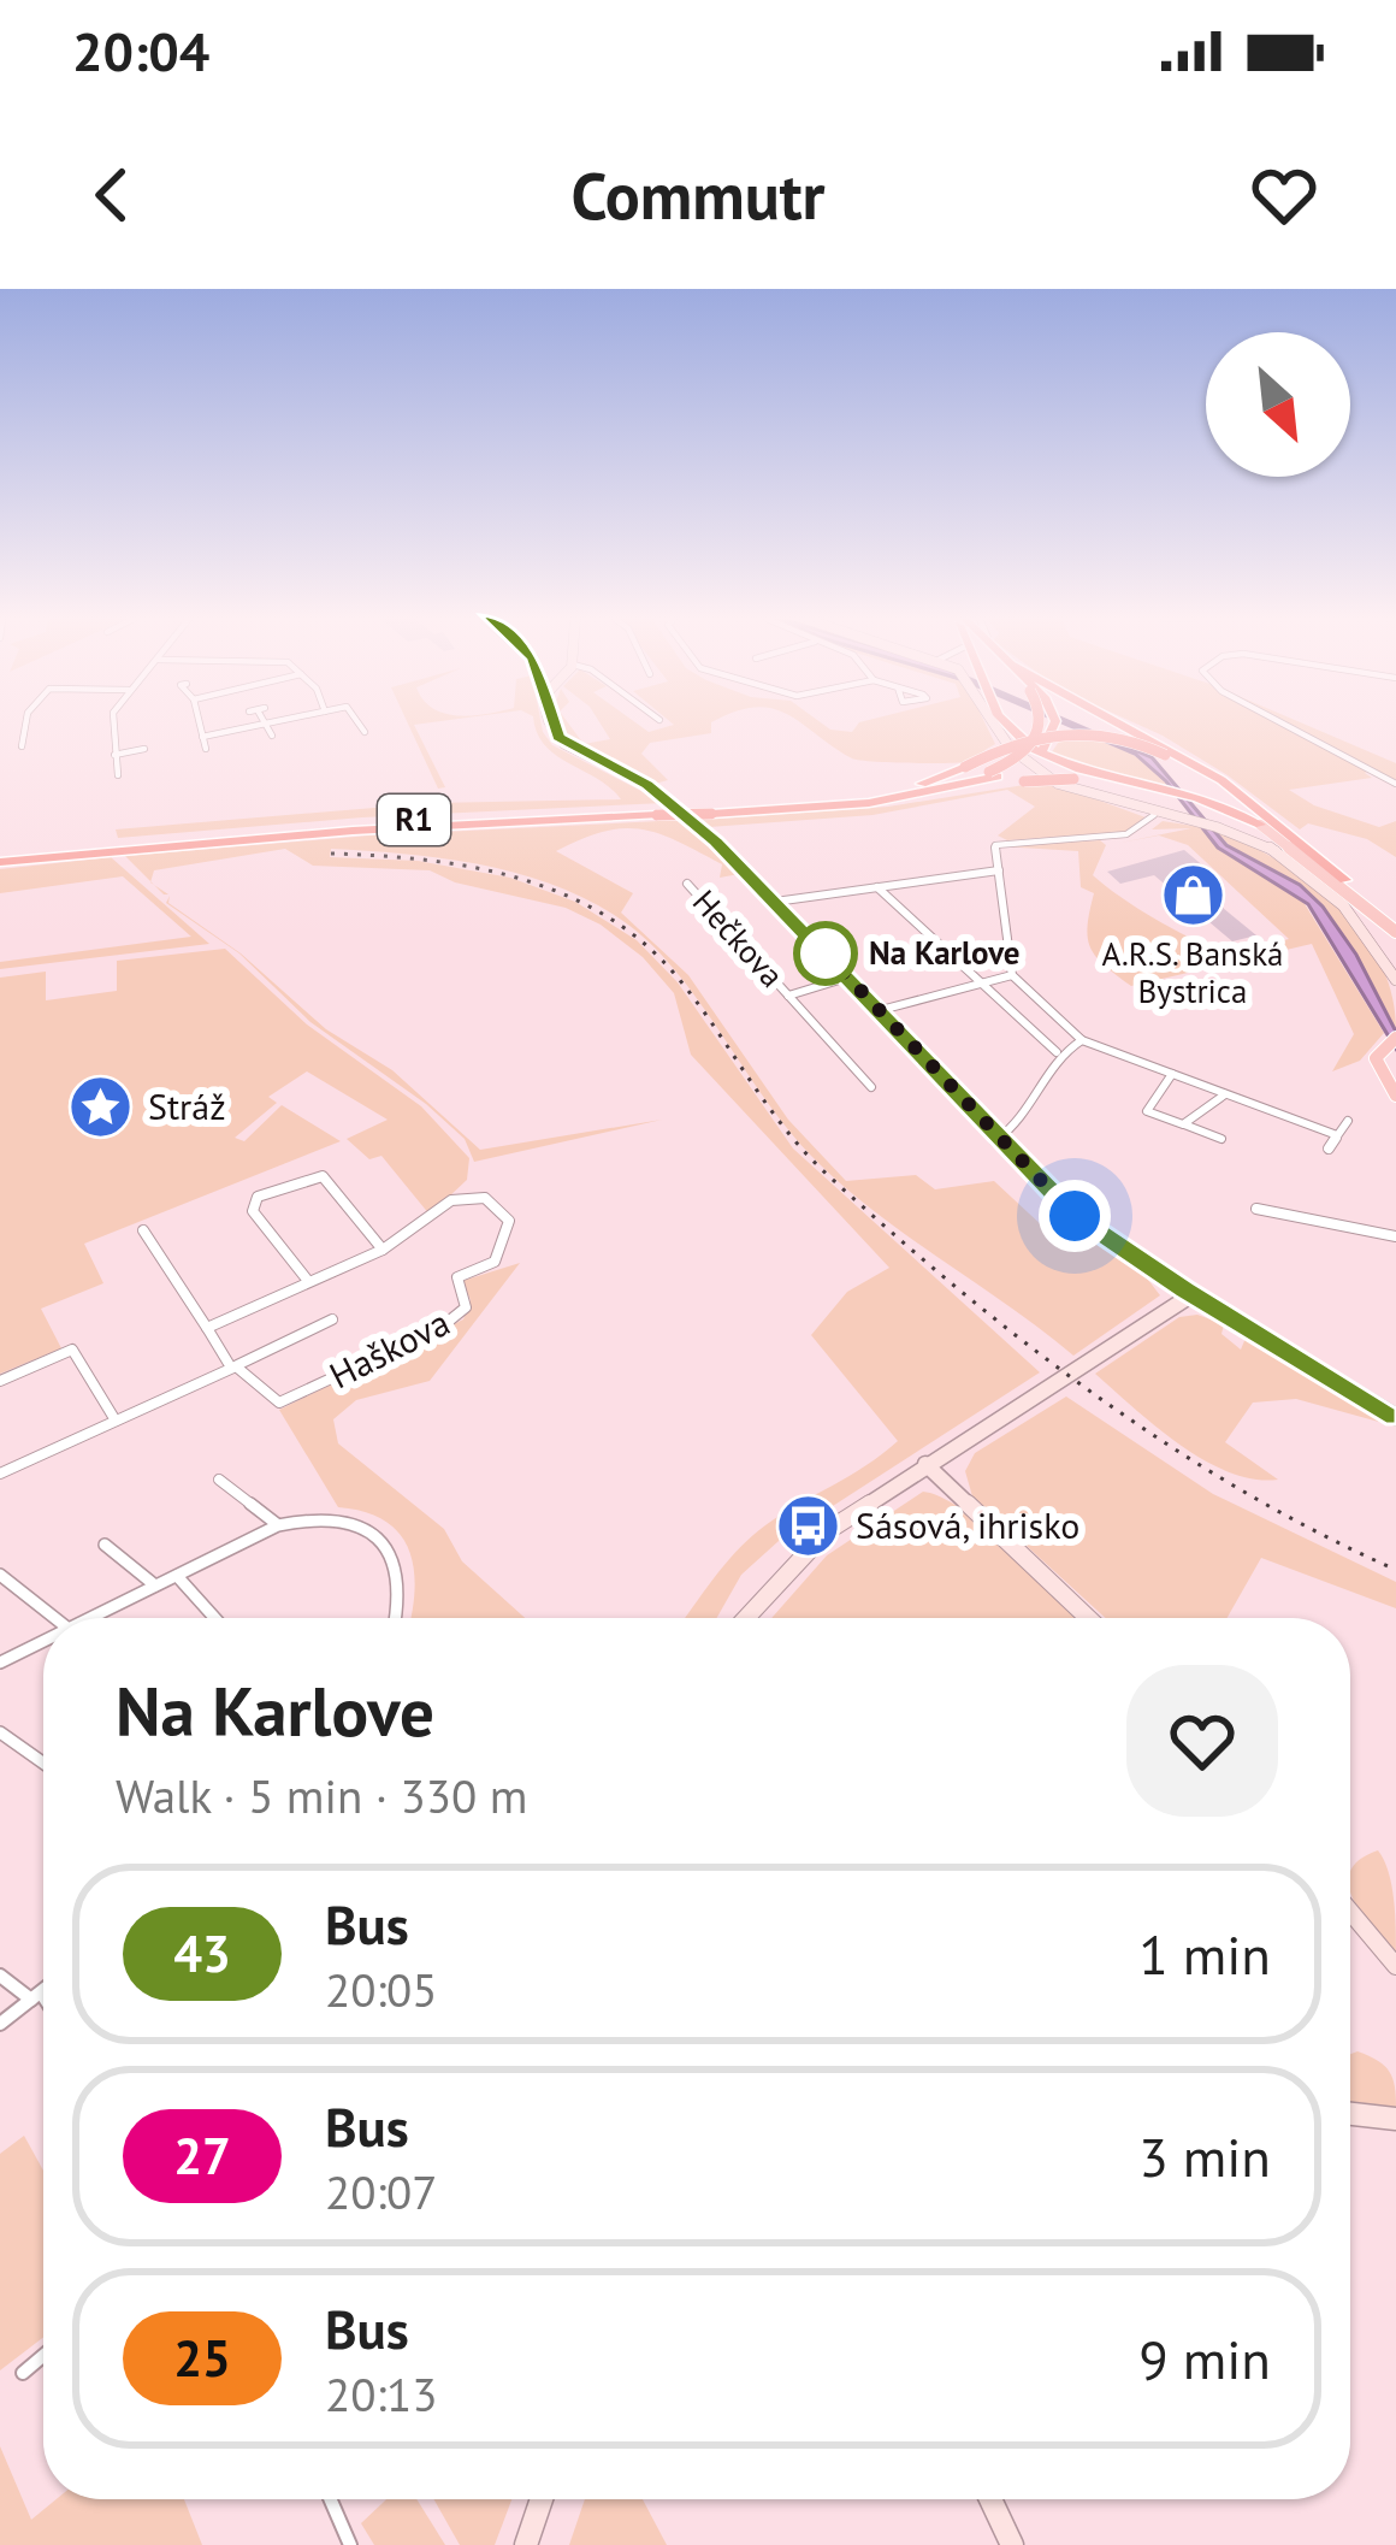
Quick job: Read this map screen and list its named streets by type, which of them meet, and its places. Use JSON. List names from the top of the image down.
{
  "streets": {
    "highway": ["R1"],
    "street": ["Hečkova", "Haškova"]
  },
  "places": {
    "shop": ["A.R.S. Banská Bystrica"],
    "other": ["Na Karlove"],
    "place": ["Stráž"],
    "bus stop": ["Sásová, ihrisko"]
  },
  "lines": ["bus line 43"],
  "north": "bottom right",
  "page": {
    "status": "20:04",
    "header": "Commutr",
    "heading": ["Na Karlove", "Walk · 5 min · 330 m"],
    "list": [
      {
        "mark": "43",
        "name": "Bus",
        "note": "20:05",
        "value": "1 min"
      },
      {
        "mark": "27",
        "name": "Bus",
        "note": "20:07",
        "value": "3 min"
      },
      {
        "mark": "25",
        "name": "Bus",
        "note": "20:13",
        "value": "9 min"
      }
    ]
  }
}
